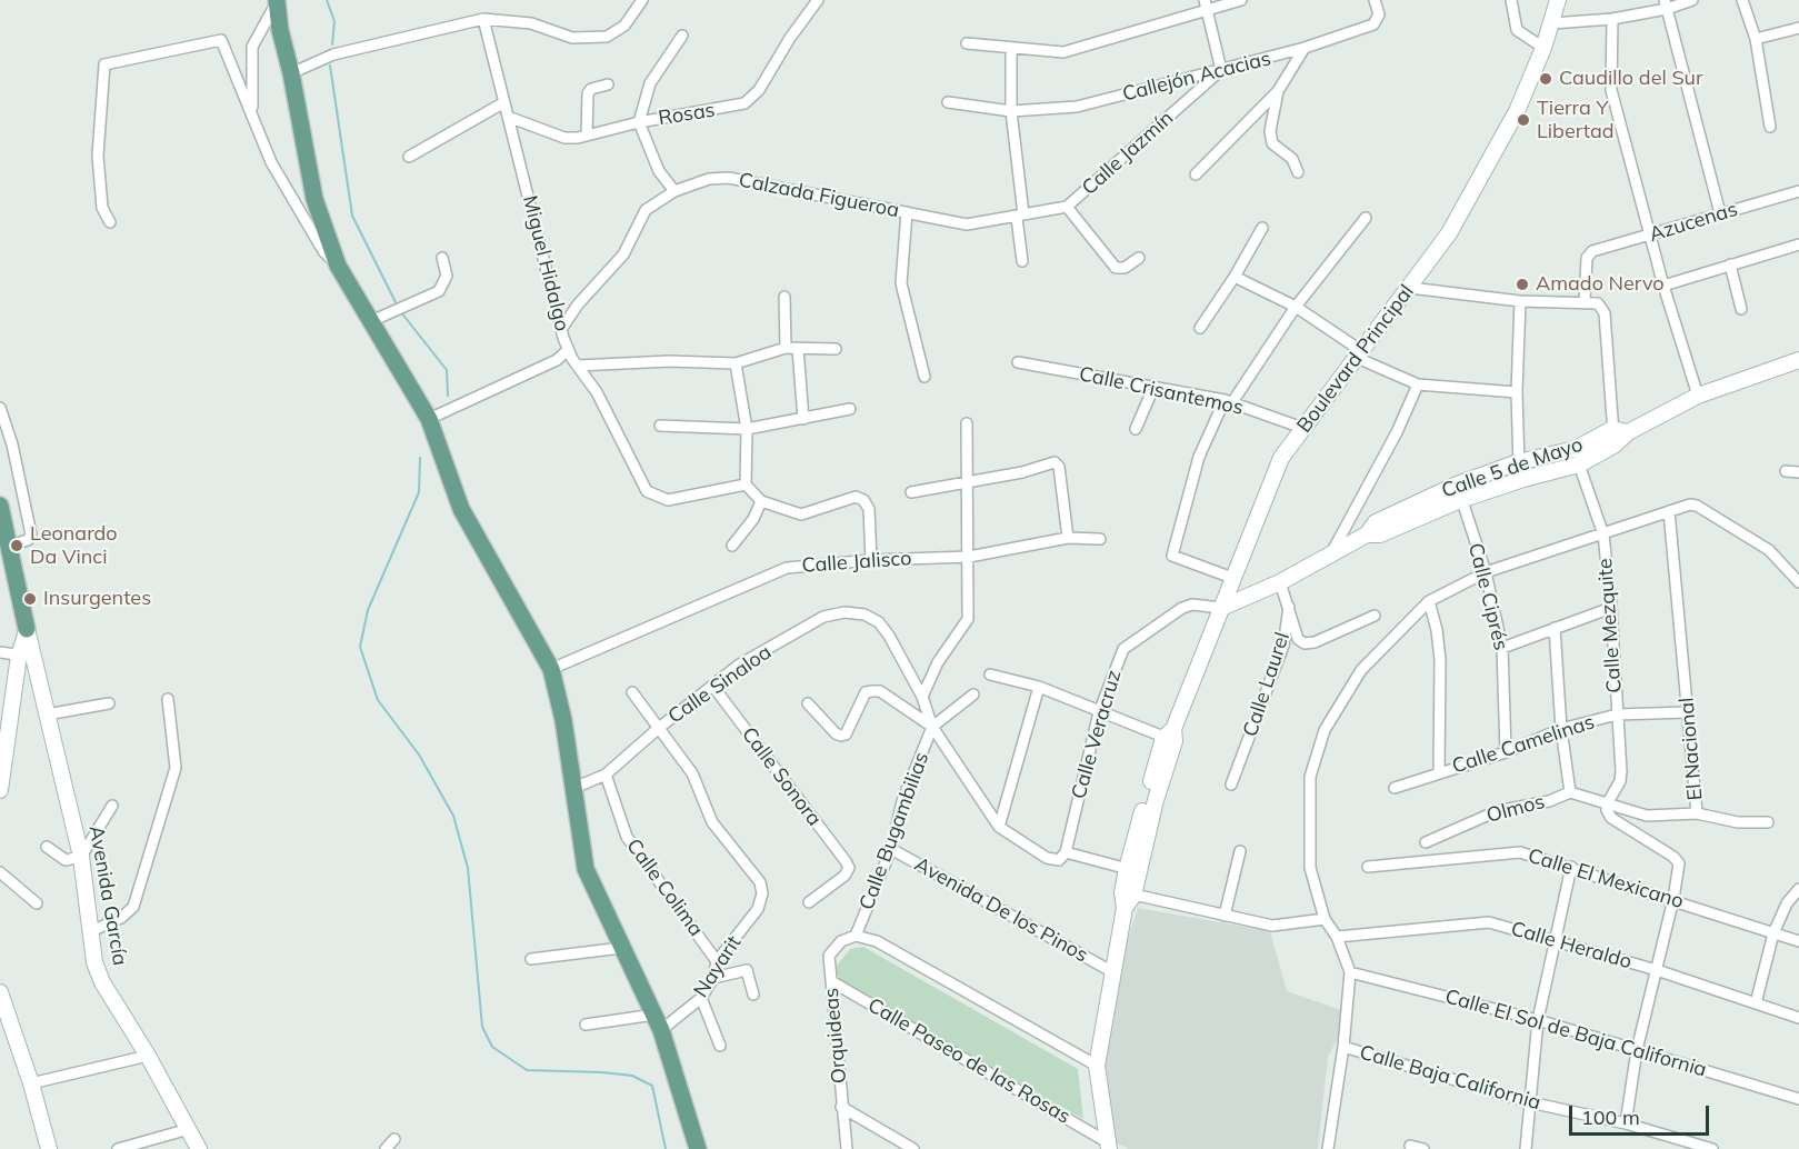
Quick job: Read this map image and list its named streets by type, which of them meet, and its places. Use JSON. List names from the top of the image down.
{
  "streets": {
    "main road": ["Avenida García"],
    "street": [
      "Callejón Acacias",
      "Rosas",
      "Calle Jazmín",
      "Calzada Figueroa",
      "Azucenas",
      "Miguel Hidalgo",
      "Boulevard Principal",
      "Calle Crisantemos",
      "Calle 5 de Mayo",
      "Calle Jalisco",
      "Calle Ciprés",
      "Calle Mezquite",
      "Calle Sinaloa",
      "Calle Laurel",
      "Calle Veracruz",
      "Calle Camelinas",
      "El Nacional",
      "Calle Sonora",
      "Olmos",
      "Calle Bugambilias",
      "Calle El Mexicano",
      "Calle Colima",
      "Avenida De los Pinos",
      "Calle Heraldo",
      "Nayarit",
      "Calle El Sol de Baja California",
      "Orquideas",
      "Calle Paseo de las Rosas",
      "Calle Baja California"
    ]
  },
  "crossings": [
    ["Callejón Acacias", "Calle Jazmín"],
    ["Rosas", "Miguel Hidalgo"],
    ["Calle Jazmín", "Calzada Figueroa"],
    ["Calzada Figueroa", "Miguel Hidalgo"],
    ["Boulevard Principal", "Calle Crisantemos"],
    ["Boulevard Principal", "Calle 5 de Mayo"],
    ["Boulevard Principal", "Calle Veracruz"],
    ["Boulevard Principal", "Avenida De los Pinos"],
    ["Boulevard Principal", "Calle Paseo de las Rosas"],
    ["Calle 5 de Mayo", "Calle Ciprés"],
    ["Calle 5 de Mayo", "Calle Mezquite"],
    ["Calle 5 de Mayo", "Calle Laurel"],
    ["Calle 5 de Mayo", "Calle Veracruz"],
    ["Calle Ciprés", "Calle Camelinas"],
    ["Calle Mezquite", "Calle Camelinas"],
    ["Calle Mezquite", "El Nacional"],
    ["Calle Mezquite", "Olmos"],
    ["Calle Sinaloa", "Calle Sonora"],
    ["Calle Sinaloa", "Calle Bugambilias"],
    ["Calle Sinaloa", "Calle Colima"],
    ["Calle Sinaloa", "Nayarit"],
    ["Calle Camelinas", "El Nacional"],
    ["El Nacional", "Olmos"],
    ["Calle Bugambilias", "Avenida De los Pinos"],
    ["Calle Bugambilias", "Orquideas"],
    ["Calle Colima", "Nayarit"],
    ["Orquideas", "Calle Paseo de las Rosas"]
  ],
  "places": [
    "Caudillo del Sur",
    "Tierra Y Libertad",
    "Amado Nervo",
    "Leonardo Da Vinci",
    "Insurgentes"
  ],
  "scale_bar": "100 m"
}
